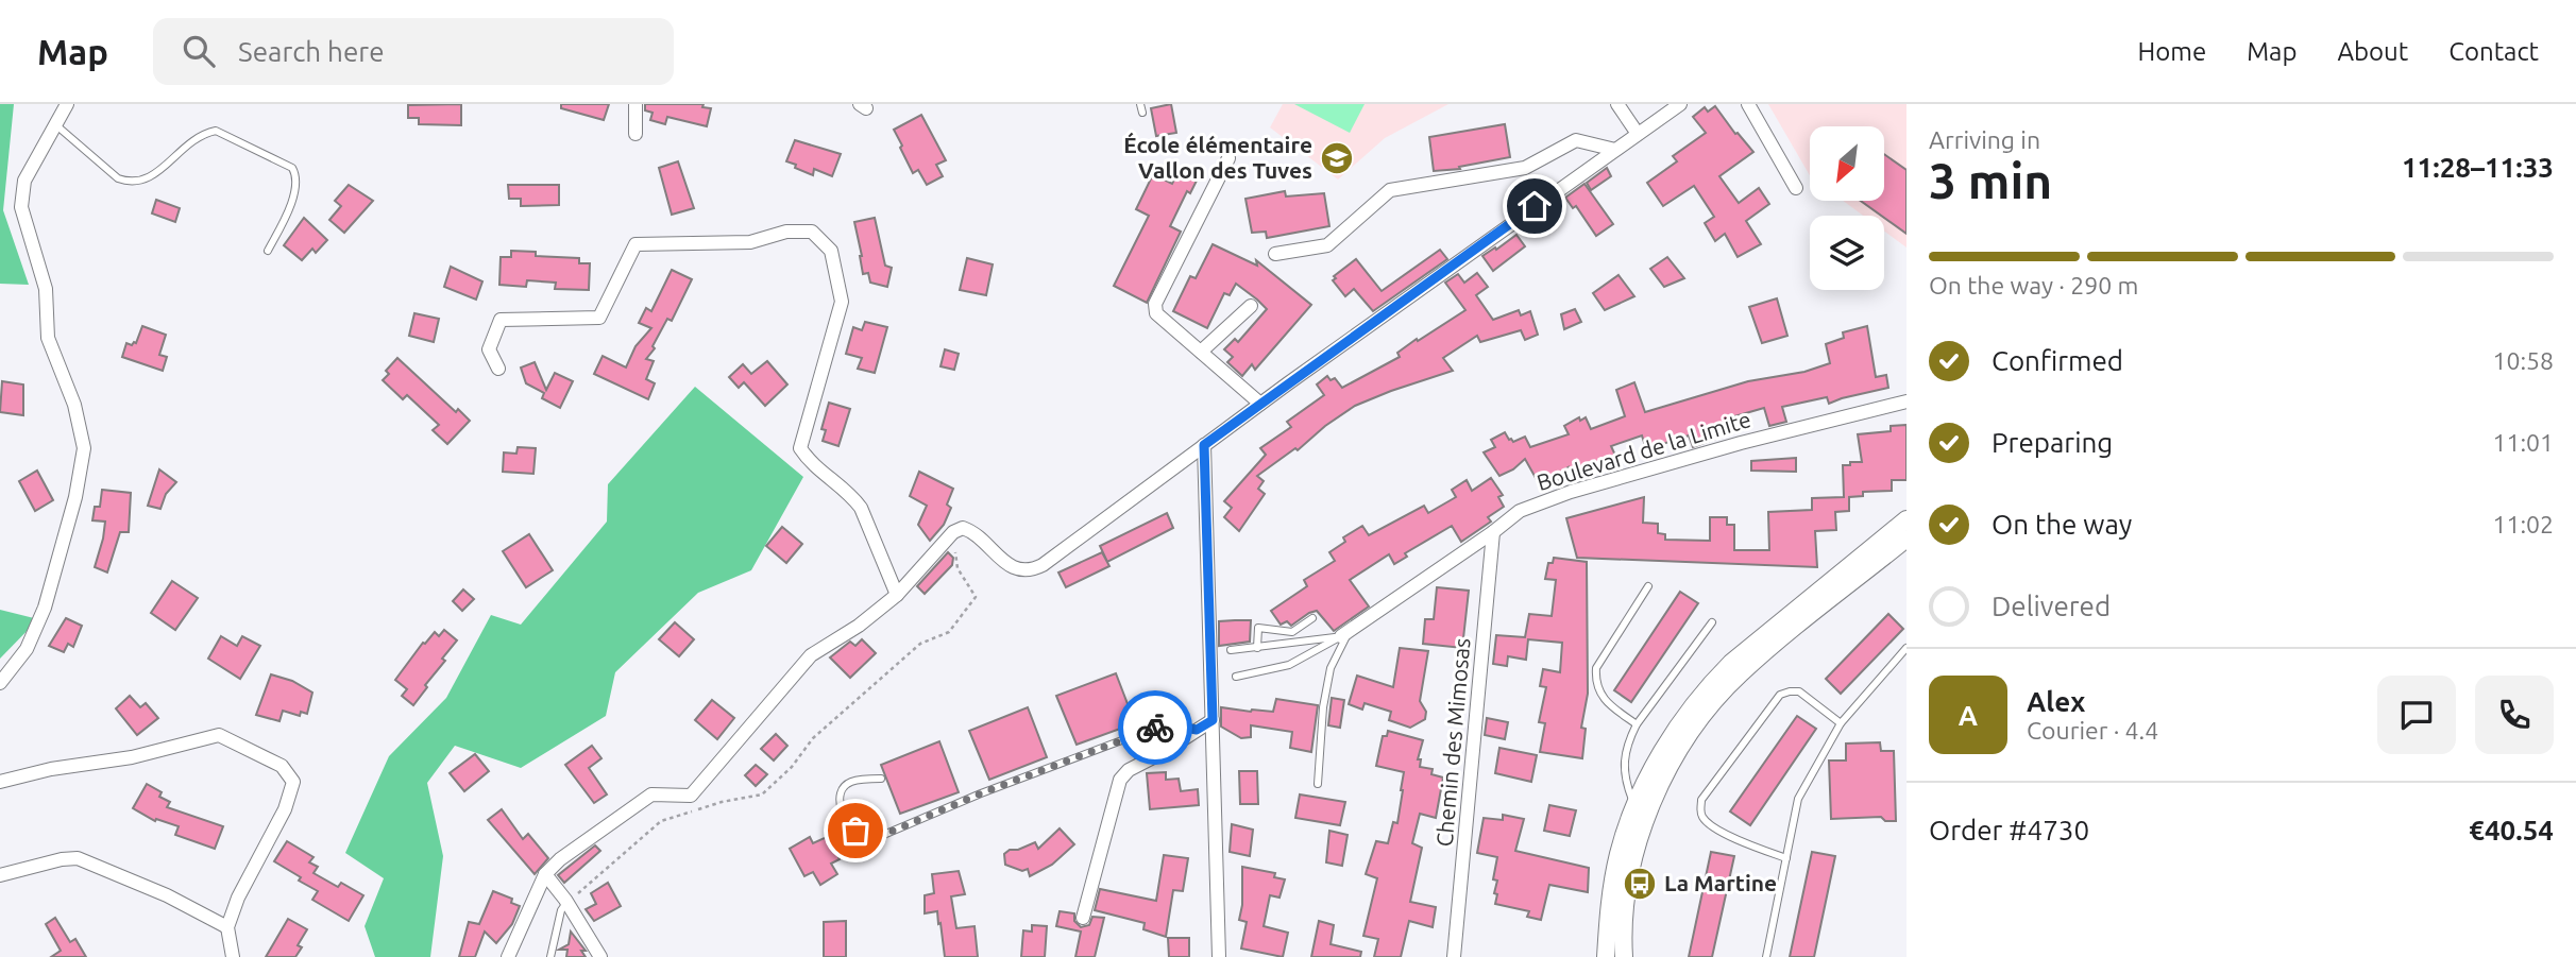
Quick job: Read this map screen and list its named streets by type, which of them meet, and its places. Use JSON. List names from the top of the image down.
{
  "streets": {
    "street": ["Boulevard de la Limite", "Chemin des Mimosas"]
  },
  "crossings": [
    ["Boulevard de la Limite", "Chemin des Mimosas"]
  ],
  "places": {
    "school or university": ["École élémentaire Vallon des Tuves"],
    "bus stop": ["La Martine"]
  },
  "north": "bottom left",
  "page": {
    "header": "Map",
    "search": "Search here",
    "nav": [
      "Home",
      "Map",
      "About",
      "Contact"
    ],
    "heading": ["3 min", "Arriving in", "11:28–11:33"],
    "panel": [
      "Alex",
      "Courier · 4.4",
      "Order #4730",
      "€40.54"
    ],
    "bar": "On the way · 290 m",
    "list": [
      ["Confirmed", "10:58"],
      ["Preparing", "11:01"],
      ["On the way", "11:02"],
      "Delivered"
    ],
    "round": "A"
  }
}
